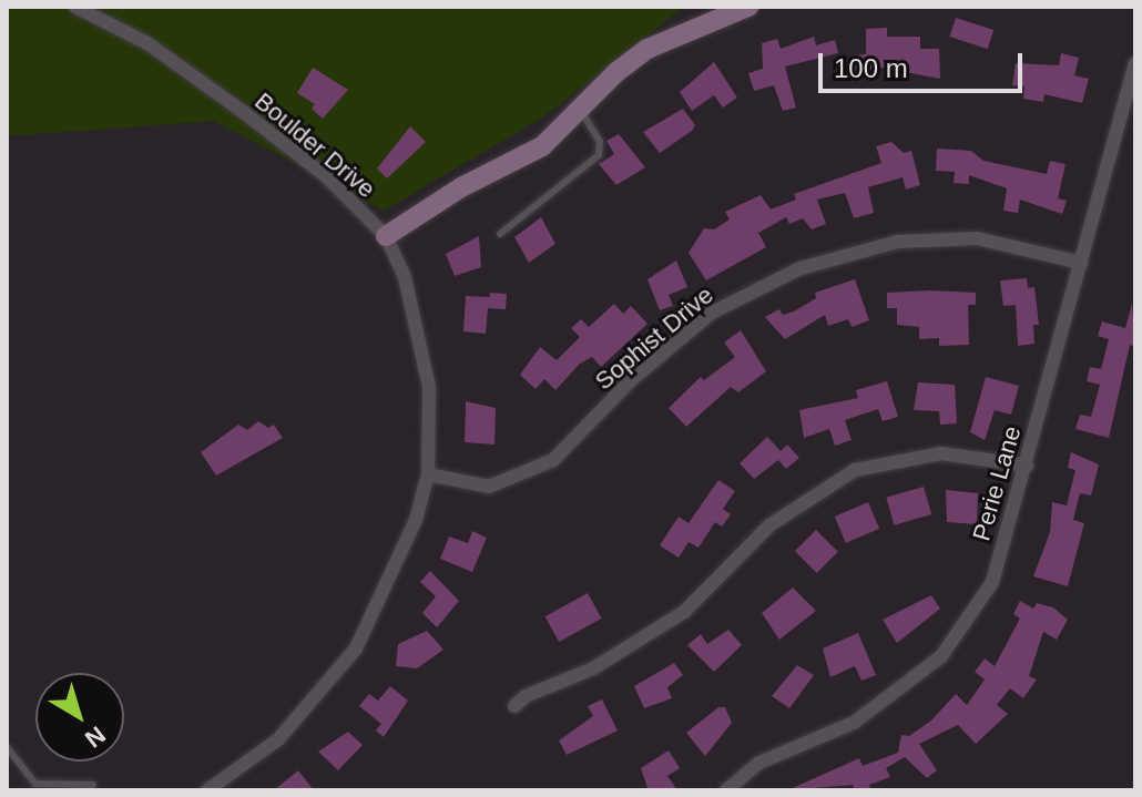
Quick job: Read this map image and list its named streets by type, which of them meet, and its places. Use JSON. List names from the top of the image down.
{
  "streets": {
    "street": ["Boulder Drive", "Sophist Drive", "Perie Lane"]
  },
  "crossings": [
    ["Boulder Drive", "Sophist Drive"],
    ["Sophist Drive", "Perie Lane"]
  ],
  "scale_bar": "100 m",
  "north": "bottom right"
}
